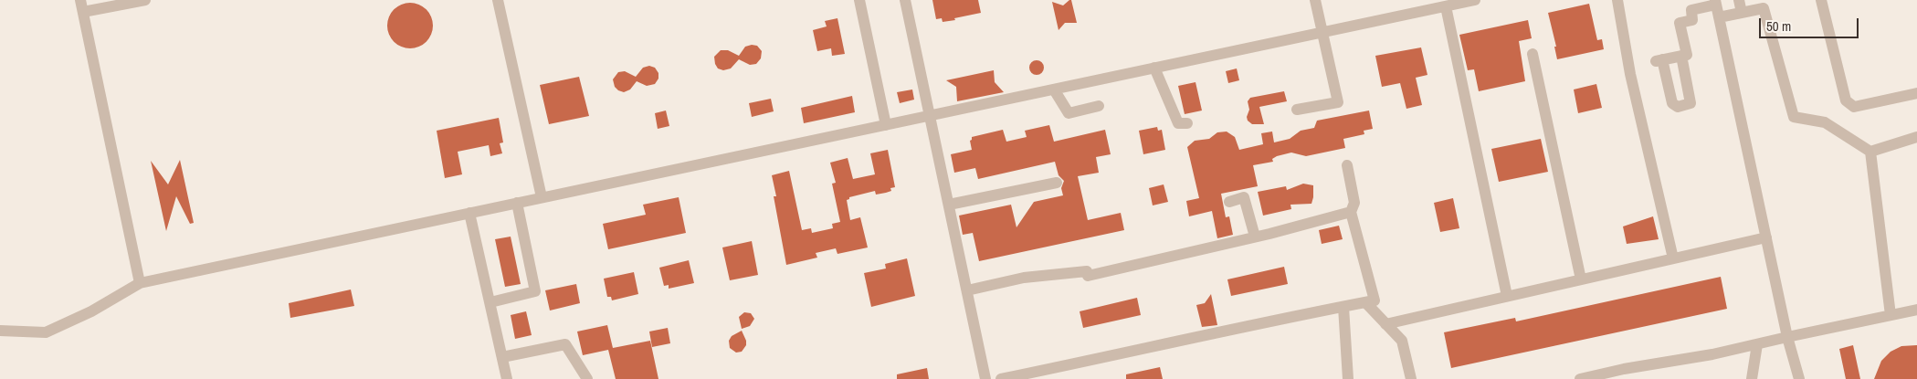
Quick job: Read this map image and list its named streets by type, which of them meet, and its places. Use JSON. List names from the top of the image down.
{
  "scale_bar": "50 m"
}
